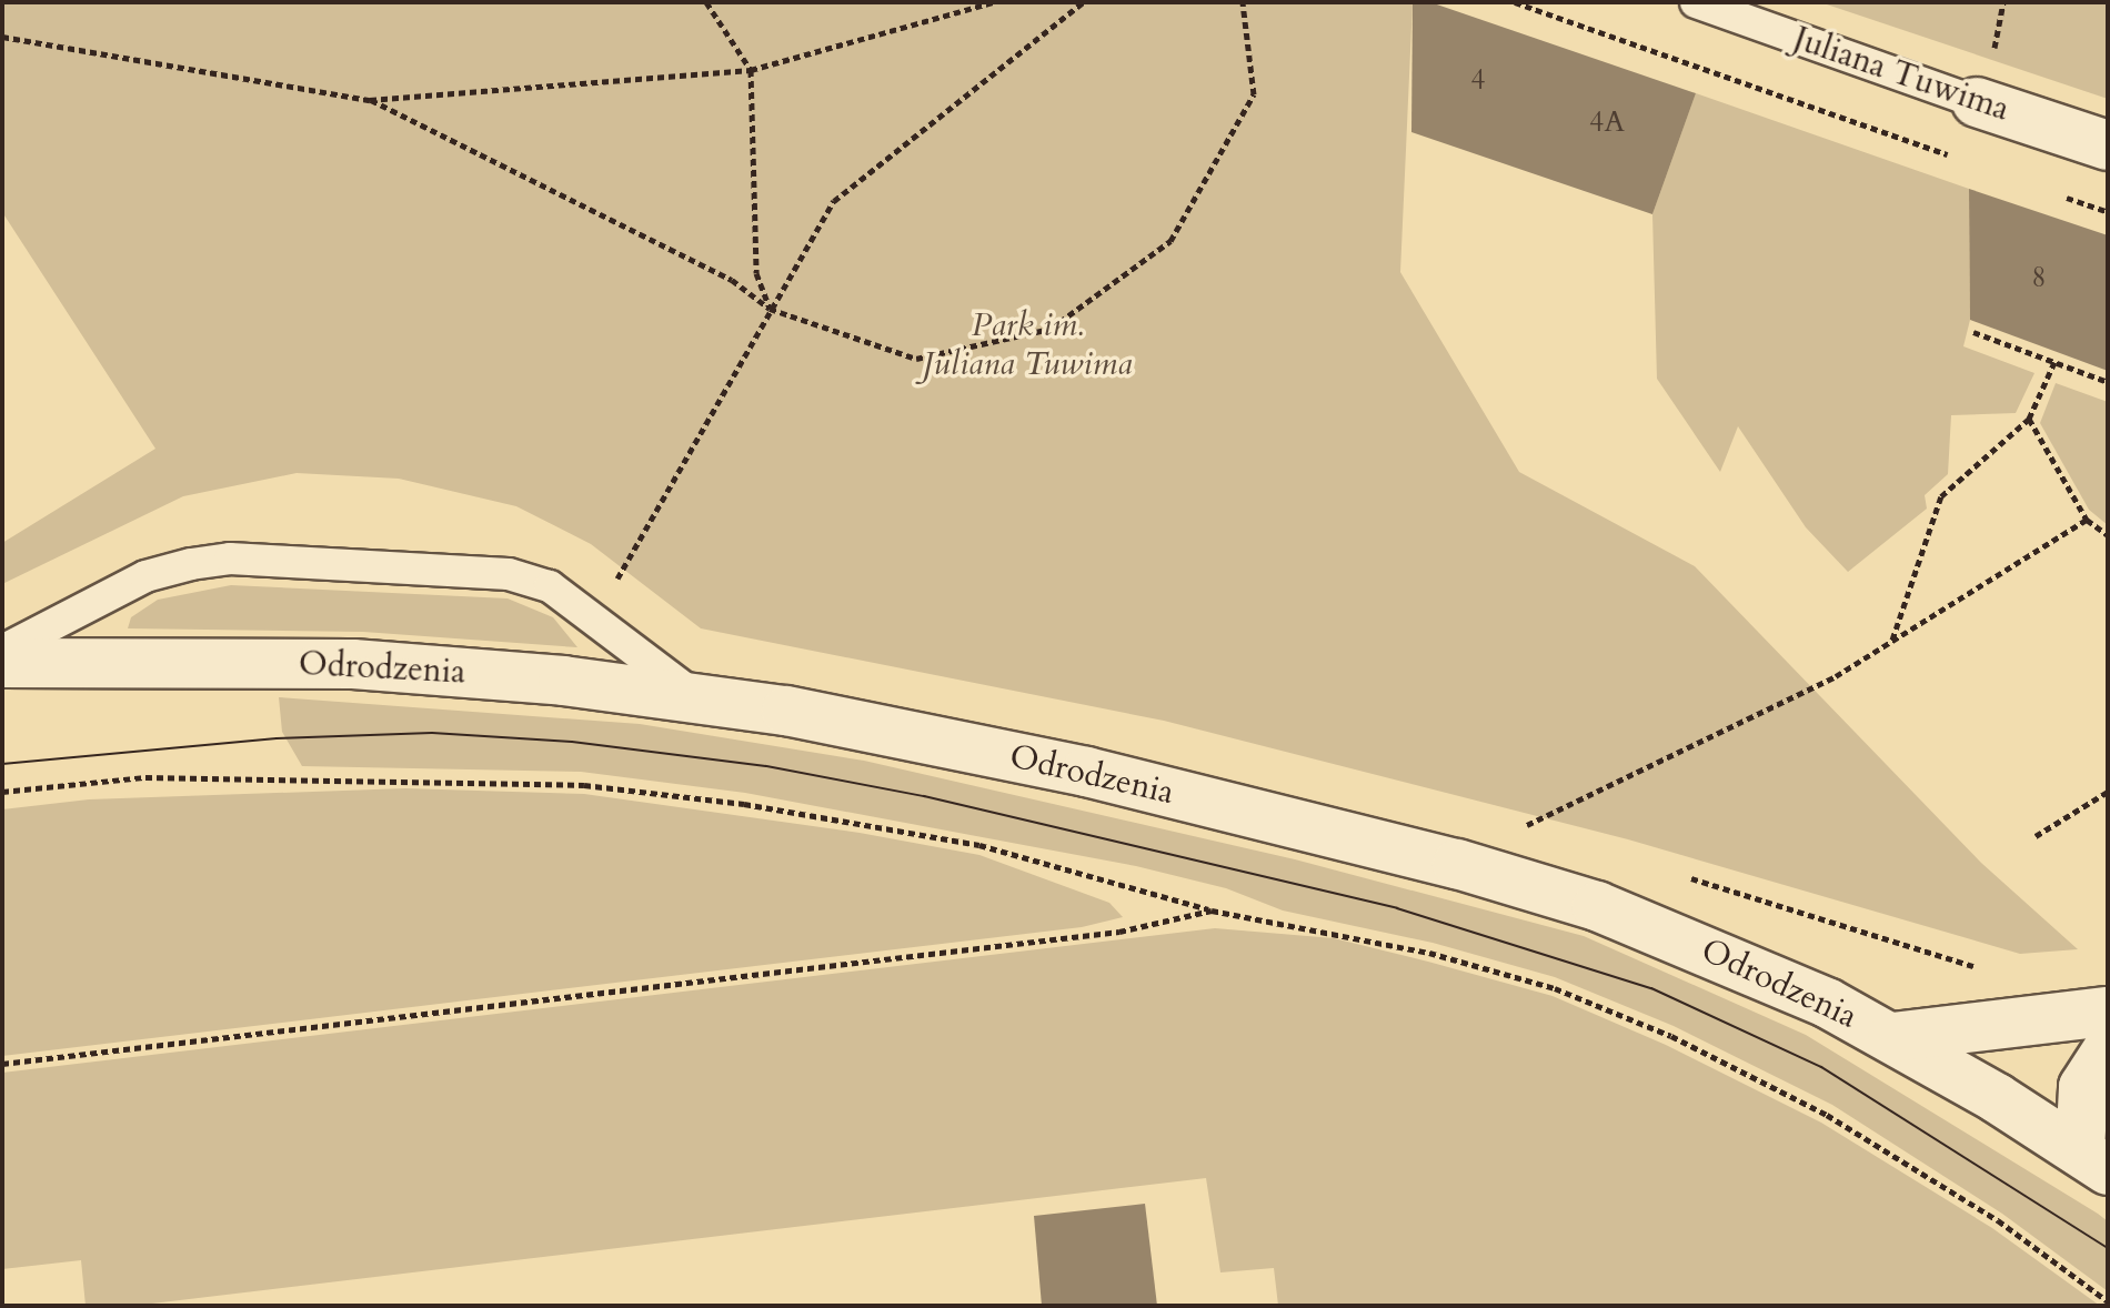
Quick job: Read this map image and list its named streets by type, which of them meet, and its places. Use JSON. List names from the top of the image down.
{
  "streets": {
    "street": ["Juliana Tuwima", "Odrodzenia"]
  },
  "parks": ["Park im. Juliana Tuwima"],
  "house_numbers": ["4", "4A", "8"]
}
